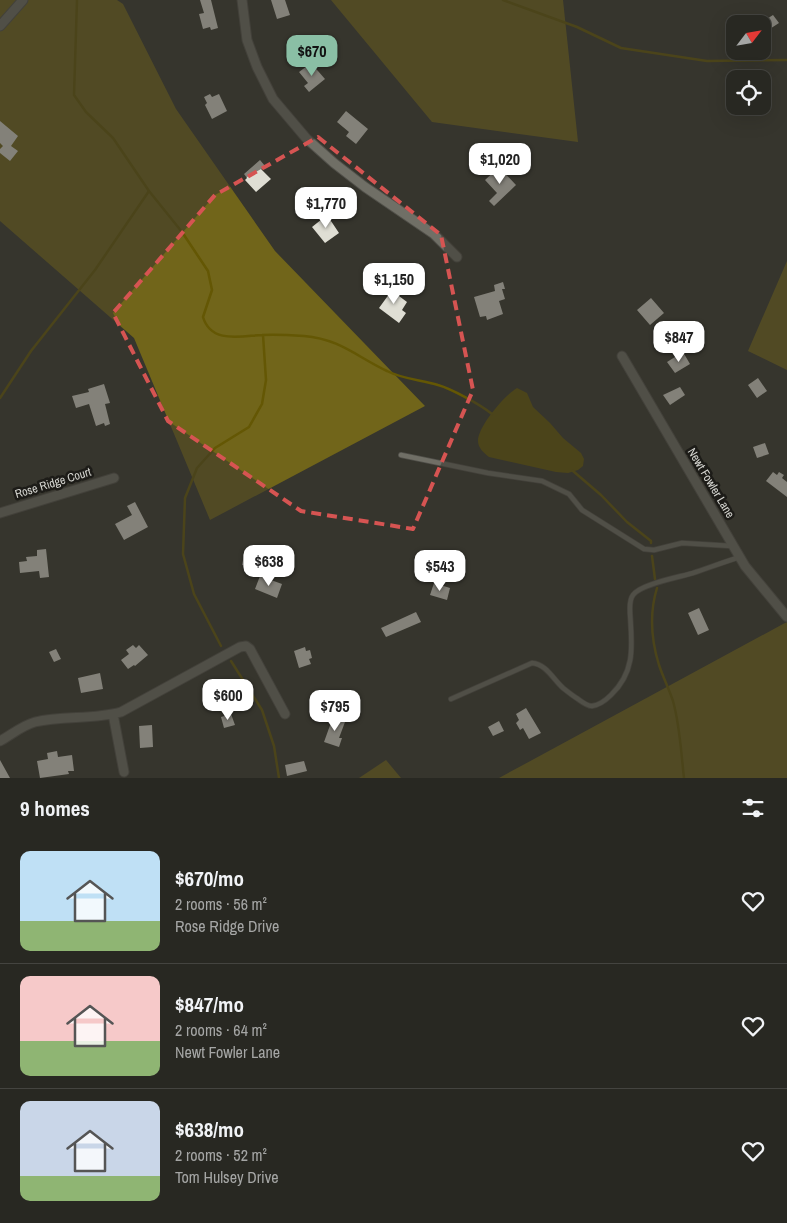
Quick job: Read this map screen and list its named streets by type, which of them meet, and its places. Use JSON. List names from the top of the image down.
{
  "streets": {
    "street": ["Rose Ridge Court", "Newt Fowler Lane"]
  },
  "north": "top right",
  "page": {
    "price": [
      "$670",
      "$1,020",
      "$1,770",
      "$1,150",
      "$847",
      "$638",
      "$543",
      "$600",
      "$795"
    ],
    "heading": "9 homes",
    "list": [
      {
        "name": "$670/mo",
        "note": "2 rooms · 56 m² · Rose Ridge Drive"
      },
      {
        "name": "$847/mo",
        "note": "2 rooms · 64 m² · Newt Fowler Lane"
      },
      {
        "name": "$638/mo",
        "note": "2 rooms · 52 m² · Tom Hulsey Drive"
      }
    ]
  }
}
